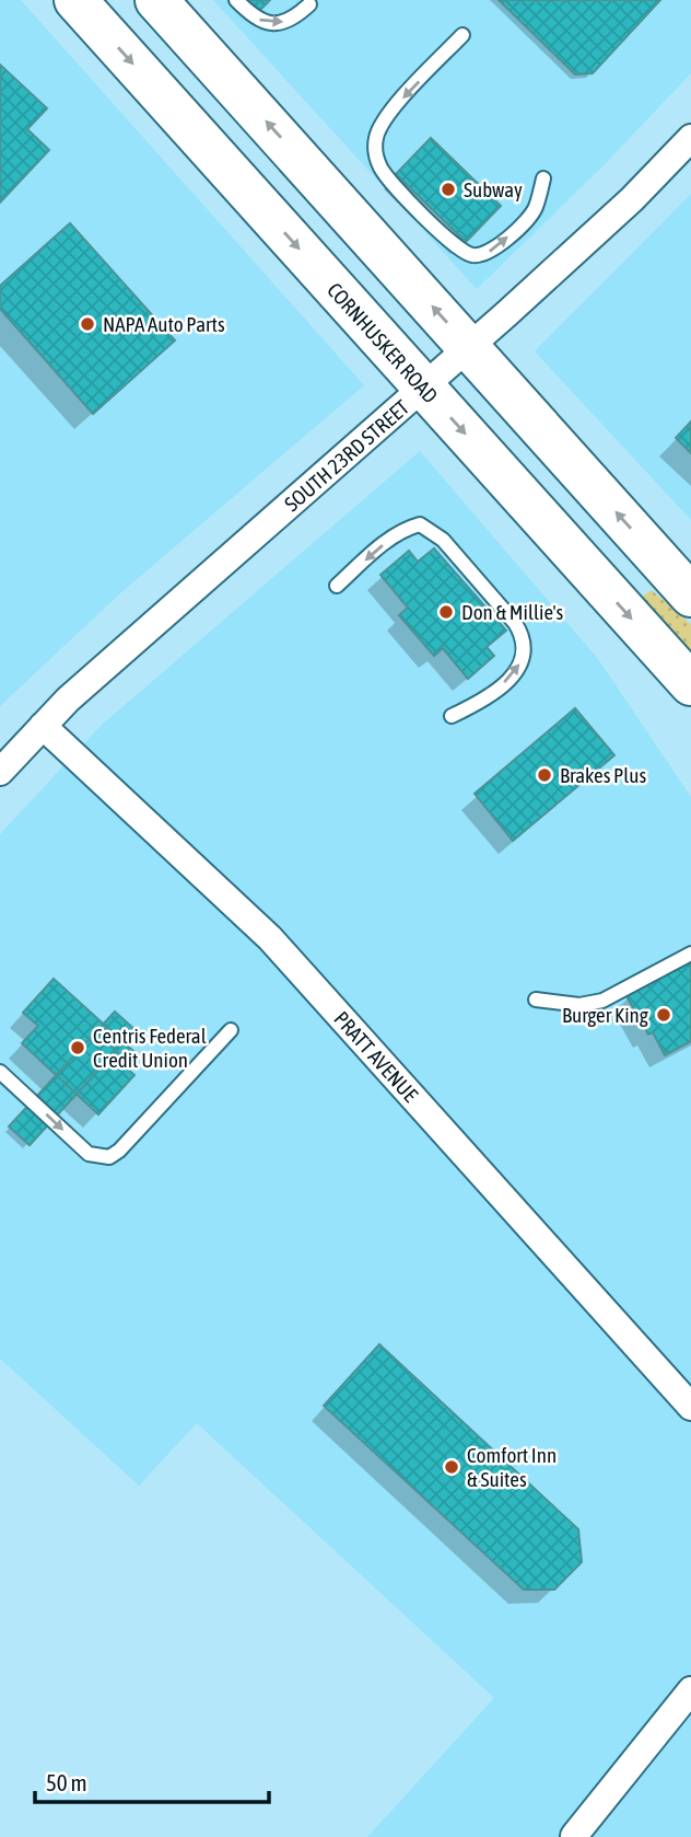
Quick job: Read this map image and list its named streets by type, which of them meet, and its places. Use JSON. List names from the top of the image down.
{
  "streets": {
    "main road": ["CORNHUSKER ROAD"],
    "street": ["SOUTH 23RD STREET", "PRATT AVENUE"]
  },
  "crossings": [
    ["CORNHUSKER ROAD", "SOUTH 23RD STREET"],
    ["SOUTH 23RD STREET", "PRATT AVENUE"]
  ],
  "places": [
    "Subway",
    "NAPA Auto Parts",
    "Don & Millie's",
    "Brakes Plus",
    "Burger King",
    "Centris Federal Credit Union",
    "Comfort Inn & Suites"
  ],
  "scale_bar": "50 m"
}
